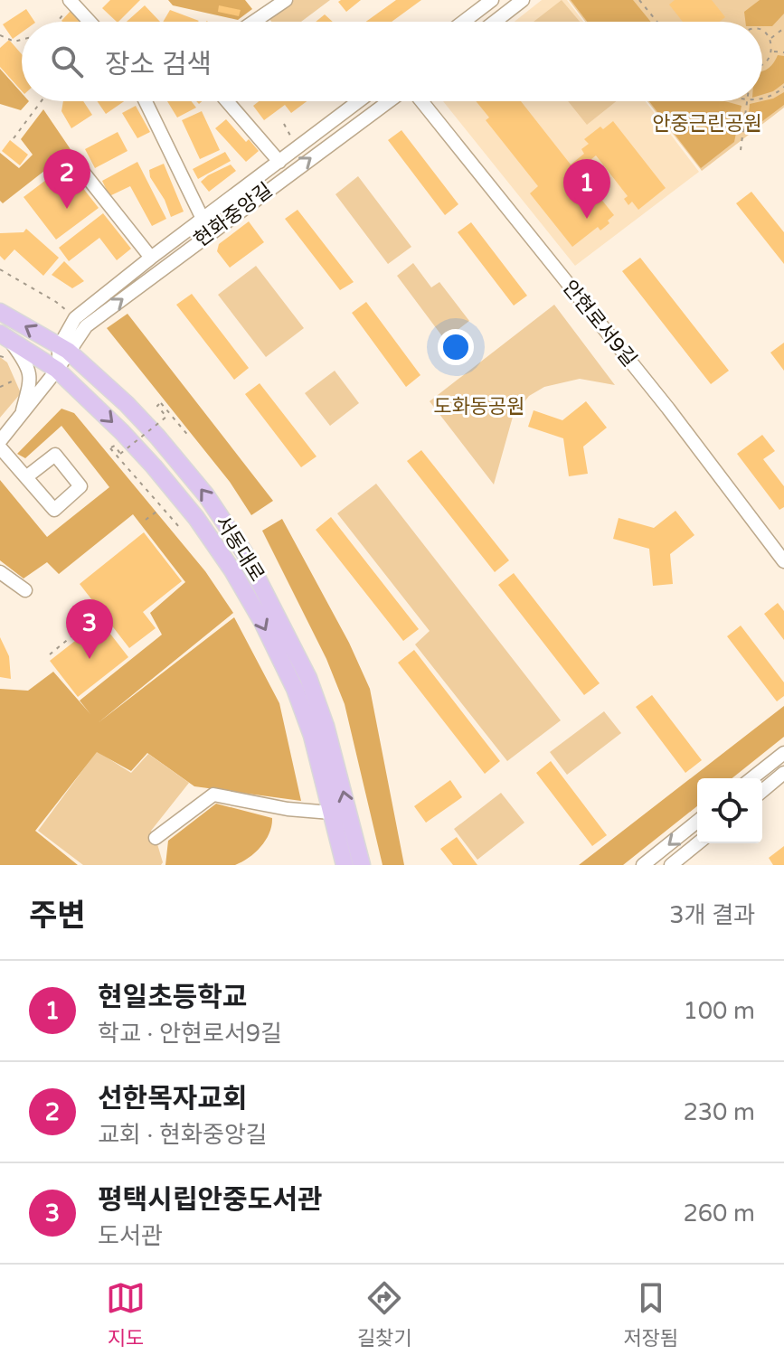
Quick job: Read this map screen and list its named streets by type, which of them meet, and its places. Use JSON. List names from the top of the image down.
{
  "streets": {
    "main road": ["서동대로"],
    "street": ["현화중앙길", "안현로서9길"]
  },
  "crossings": [
    ["현화중앙길", "서동대로"]
  ],
  "parks": ["안중근린공원", "도화동공원"],
  "page": {
    "search": "장소 검색",
    "pins": ["2", "1", "3"],
    "heading": ["주변", "3개 결과"],
    "list": [
      {
        "mark": "1",
        "name": "현일초등학교",
        "note": "학교 · 안현로서9길",
        "value": "100 m"
      },
      {
        "mark": "2",
        "name": "선한목자교회",
        "note": "교회 · 현화중앙길",
        "value": "230 m"
      },
      {
        "mark": "3",
        "name": "평택시립안중도서관",
        "note": "도서관",
        "value": "260 m"
      }
    ],
    "nav": ["지도", "길찾기", "저장됨"]
  }
}
